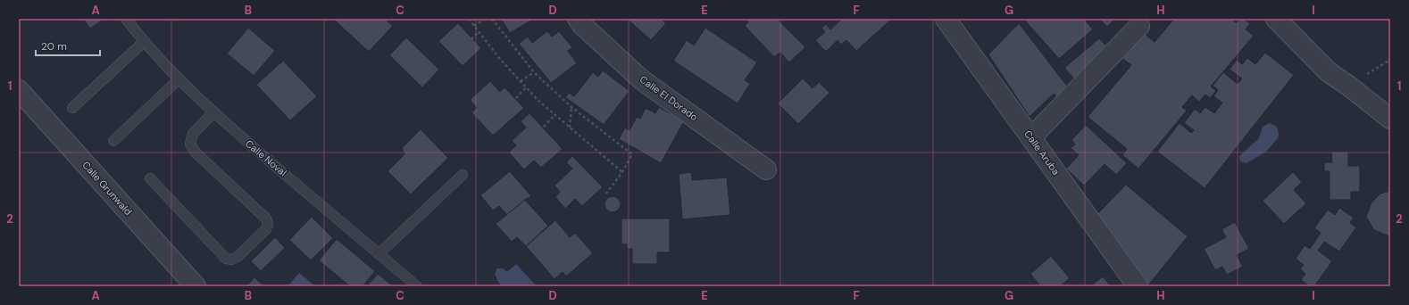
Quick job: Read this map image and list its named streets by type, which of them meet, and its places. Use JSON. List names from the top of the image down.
{
  "streets": {
    "street": ["Calle El Dorado", "Calle Aruba", "Calle Grunwald"],
    "lane": ["Calle Noval"]
  },
  "scale_bar": "20 m",
  "grid": {
    "columns": [
      "A",
      "B",
      "C",
      "D",
      "E",
      "F",
      "G",
      "H",
      "I"
    ],
    "rows": ["1", "2"]
  }
}
